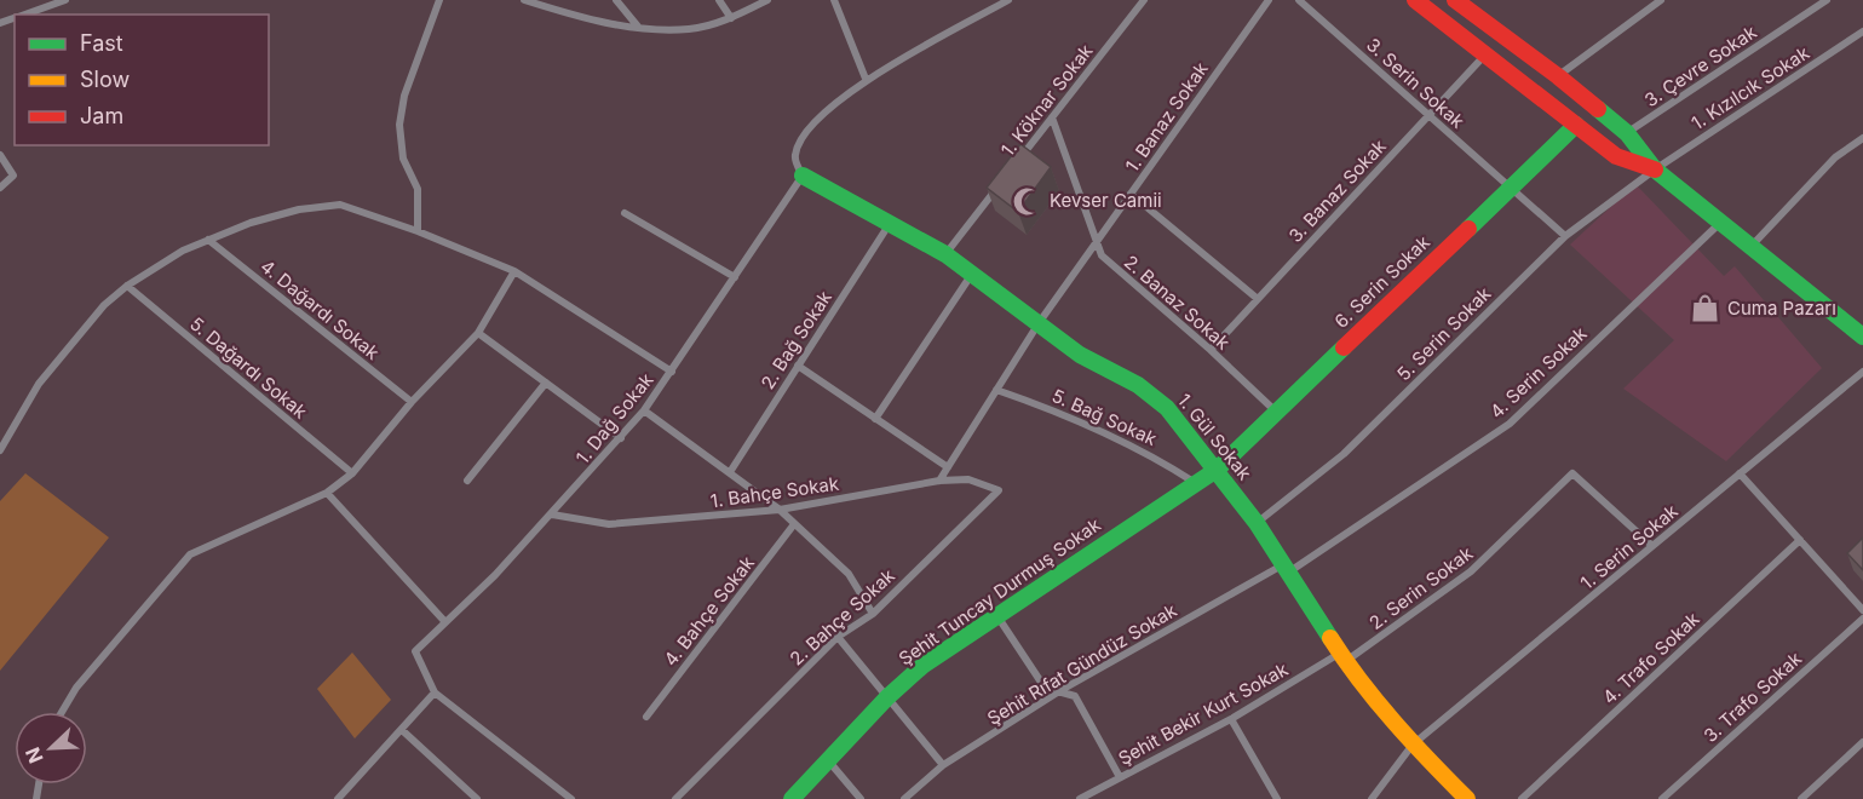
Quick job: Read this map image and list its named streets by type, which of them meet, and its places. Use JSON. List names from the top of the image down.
{
  "streets": {
    "street": [
      "3. Çevre Sokak",
      "3. Serin Sokak",
      "1. Kızılcık Sokak",
      "1. Köknar Sokak",
      "1. Banaz Sokak",
      "3. Banaz Sokak",
      "6. Serin Sokak",
      "2. Banaz Sokak",
      "4. Dağardı Sokak",
      "5. Serin Sokak",
      "2. Bağ Sokak",
      "5. Dağardı Sokak",
      "4. Serin Sokak",
      "5. Bağ Sokak",
      "1. Dağ Sokak",
      "1. Gül Sokak",
      "1. Bahçe Sokak",
      "1. Serin Sokak",
      "2. Serin Sokak",
      "Şehit Tuncay Durmuş Sokak",
      "4. Bahçe Sokak",
      "2. Bahçe Sokak",
      "4. Trafo Sokak",
      "Şehit Rıfat Gündüz Sokak",
      "3. Trafo Sokak",
      "Şehit Bekir Kurt Sokak"
    ]
  },
  "crossings": [
    ["3. Serin Sokak", "3. Banaz Sokak"],
    ["3. Serin Sokak", "6. Serin Sokak"],
    ["3. Serin Sokak", "5. Serin Sokak"],
    ["1. Kızılcık Sokak", "5. Serin Sokak"],
    ["1. Köknar Sokak", "2. Banaz Sokak"],
    ["1. Banaz Sokak", "2. Banaz Sokak"],
    ["1. Banaz Sokak", "5. Bağ Sokak"],
    ["1. Banaz Sokak", "1. Gül Sokak"],
    ["1. Banaz Sokak", "1. Bahçe Sokak"],
    ["3. Banaz Sokak", "2. Banaz Sokak"],
    ["6. Serin Sokak", "2. Banaz Sokak"],
    ["6. Serin Sokak", "1. Gül Sokak"],
    ["6. Serin Sokak", "Şehit Tuncay Durmuş Sokak"],
    ["5. Serin Sokak", "1. Gül Sokak"],
    ["2. Bağ Sokak", "1. Gül Sokak"],
    ["4. Serin Sokak", "1. Gül Sokak"],
    ["4. Serin Sokak", "Şehit Rıfat Gündüz Sokak"],
    ["5. Bağ Sokak", "Şehit Tuncay Durmuş Sokak"],
    ["1. Dağ Sokak", "1. Gül Sokak"],
    ["1. Dağ Sokak", "1. Bahçe Sokak"],
    ["1. Gül Sokak", "1. Serin Sokak"],
    ["1. Gül Sokak", "2. Serin Sokak"],
    ["1. Gül Sokak", "Şehit Tuncay Durmuş Sokak"],
    ["1. Gül Sokak", "Şehit Rıfat Gündüz Sokak"],
    ["1. Gül Sokak", "Şehit Bekir Kurt Sokak"],
    ["1. Bahçe Sokak", "2. Bahçe Sokak"],
    ["1. Serin Sokak", "2. Serin Sokak"],
    ["2. Serin Sokak", "Şehit Bekir Kurt Sokak"]
  ],
  "places": {
    "mosque": ["Kevser Camii"],
    "shop": ["Cuma Pazarı"]
  },
  "legend": ["Fast", "Slow", "Jam"],
  "north": "bottom left"
}
